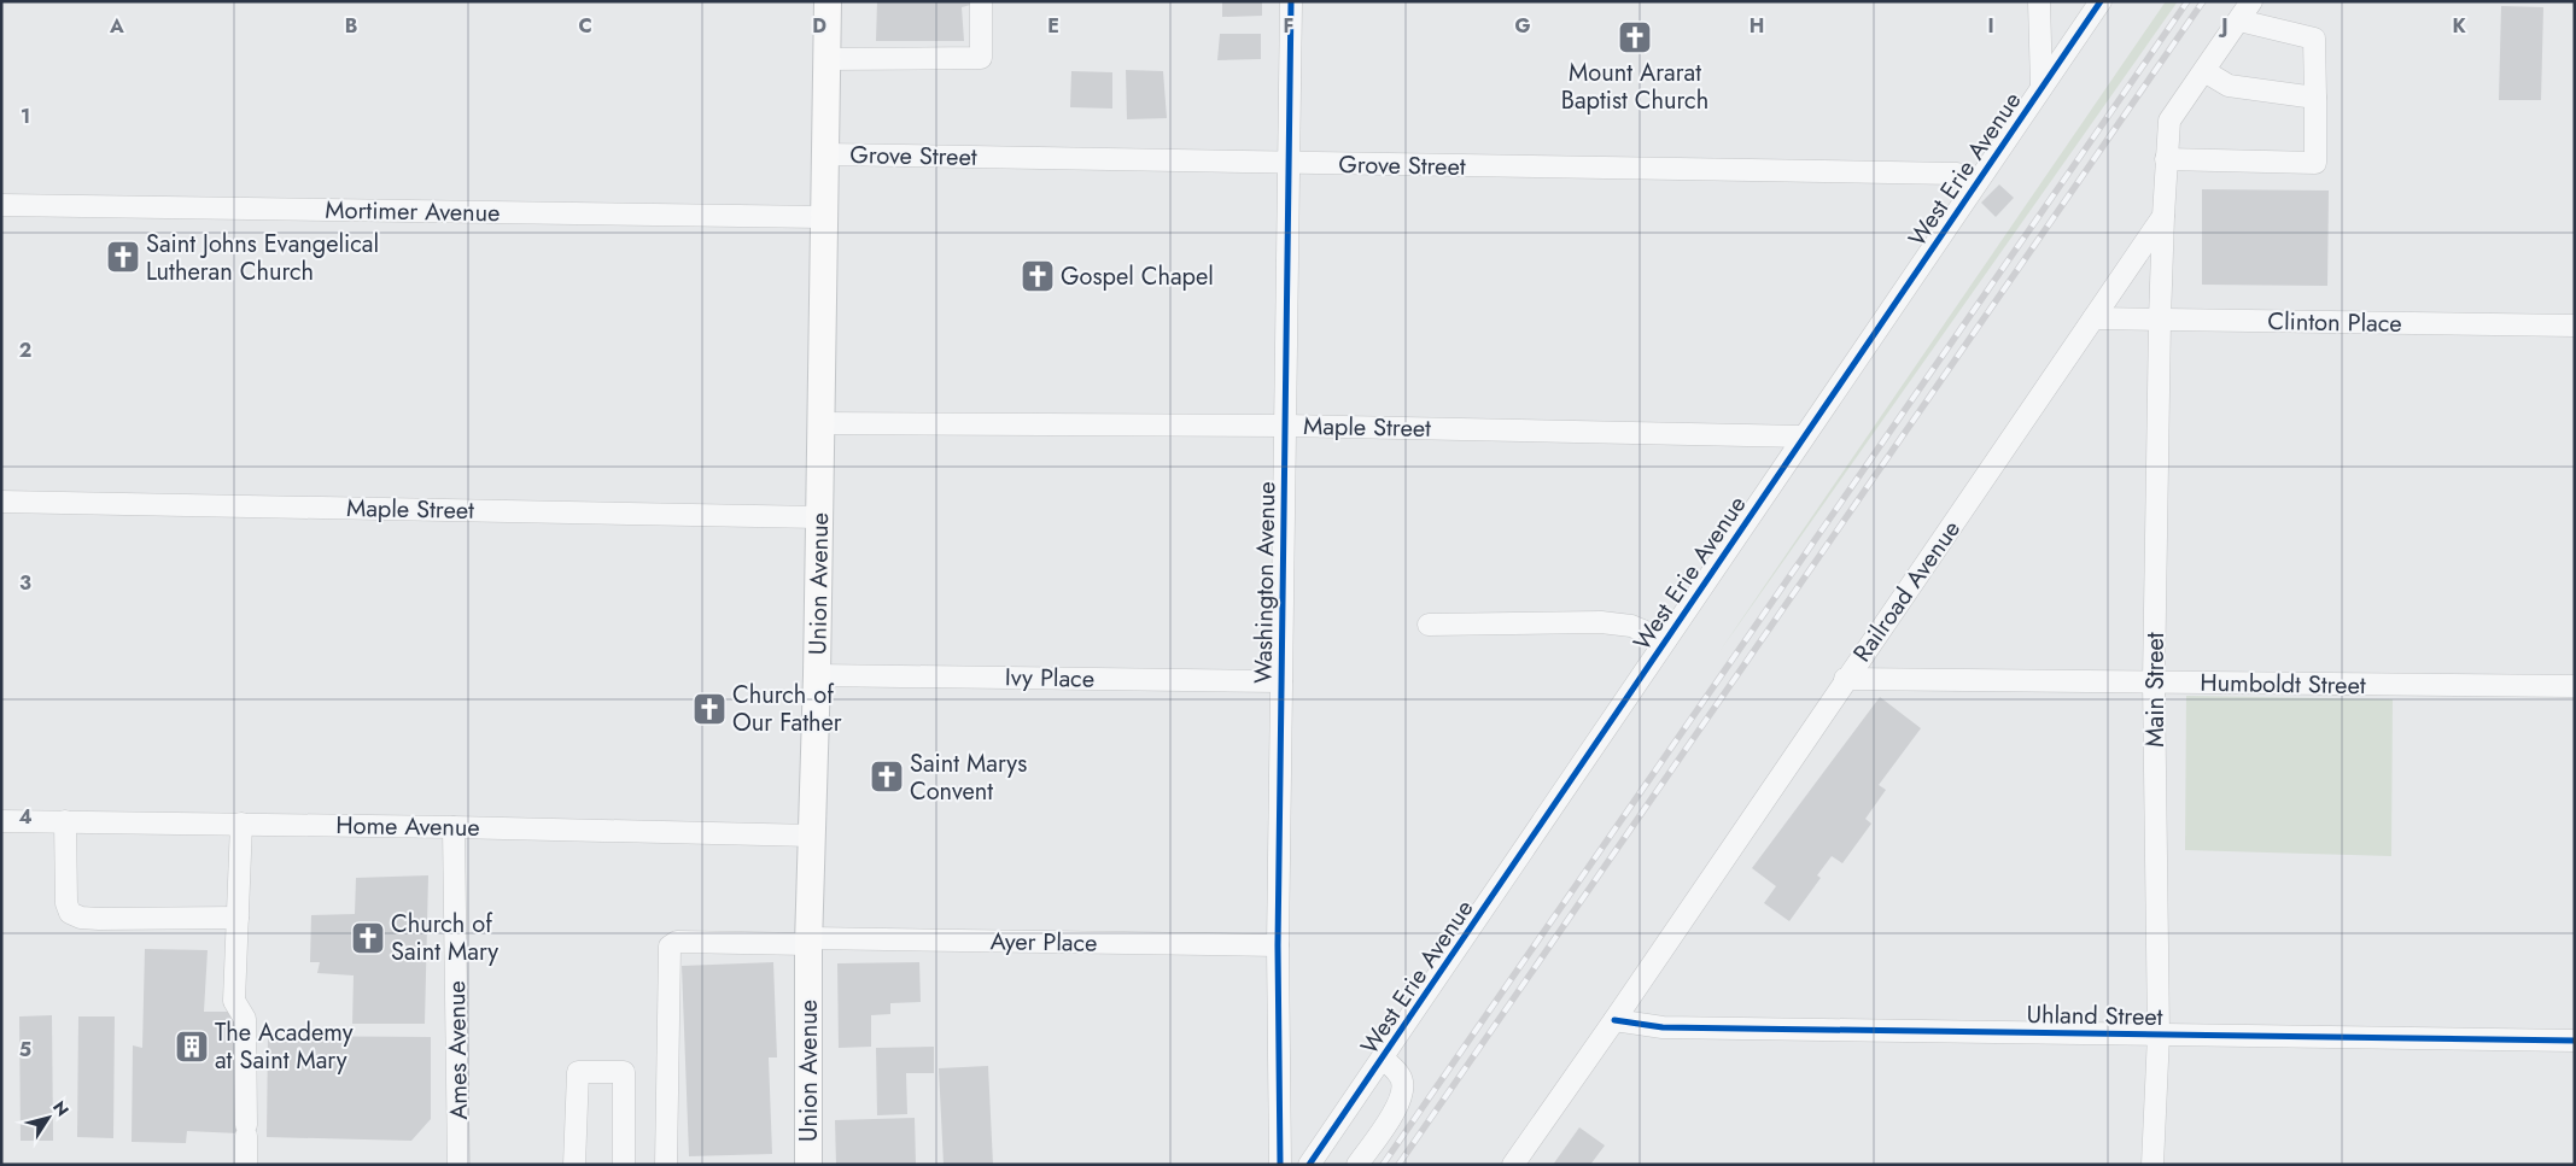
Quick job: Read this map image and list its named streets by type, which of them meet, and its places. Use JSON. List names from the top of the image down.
{
  "streets": {
    "main road": ["Union Avenue"],
    "street": [
      "Grove Street",
      "West Erie Avenue",
      "Mortimer Avenue",
      "Clinton Place",
      "Maple Street",
      "Washington Avenue",
      "Railroad Avenue",
      "Ivy Place",
      "Humboldt Street",
      "Main Street",
      "Home Avenue",
      "Ayer Place",
      "Uhland Street",
      "Ames Avenue"
    ]
  },
  "crossings": [
    ["Grove Street", "West Erie Avenue"],
    ["Grove Street", "Washington Avenue"],
    ["Grove Street", "Union Avenue"],
    ["West Erie Avenue", "Maple Street"],
    ["Mortimer Avenue", "Union Avenue"],
    ["Clinton Place", "Railroad Avenue"],
    ["Clinton Place", "Main Street"],
    ["Maple Street", "Washington Avenue"],
    ["Maple Street", "Union Avenue"],
    ["Washington Avenue", "Ivy Place"],
    ["Washington Avenue", "Ayer Place"],
    ["Union Avenue", "Ivy Place"],
    ["Union Avenue", "Home Avenue"],
    ["Union Avenue", "Ayer Place"],
    ["Railroad Avenue", "Humboldt Street"],
    ["Railroad Avenue", "Main Street"],
    ["Railroad Avenue", "Uhland Street"],
    ["Humboldt Street", "Main Street"],
    ["Main Street", "Uhland Street"],
    ["Home Avenue", "Ames Avenue"]
  ],
  "places": {
    "church": [
      "Mount Ararat Baptist Church",
      "Saint Johns Evangelical Lutheran Church",
      "Gospel Chapel",
      "Church of Our Father",
      "Saint Marys Convent",
      "Church of Saint Mary"
    ],
    "building": ["The Academy at Saint Mary"]
  },
  "north": "top right",
  "grid": {
    "columns": [
      "A",
      "B",
      "C",
      "D",
      "E",
      "F",
      "G",
      "H",
      "I",
      "J",
      "K"
    ],
    "rows": [
      "1",
      "2",
      "3",
      "4",
      "5"
    ]
  }
}
